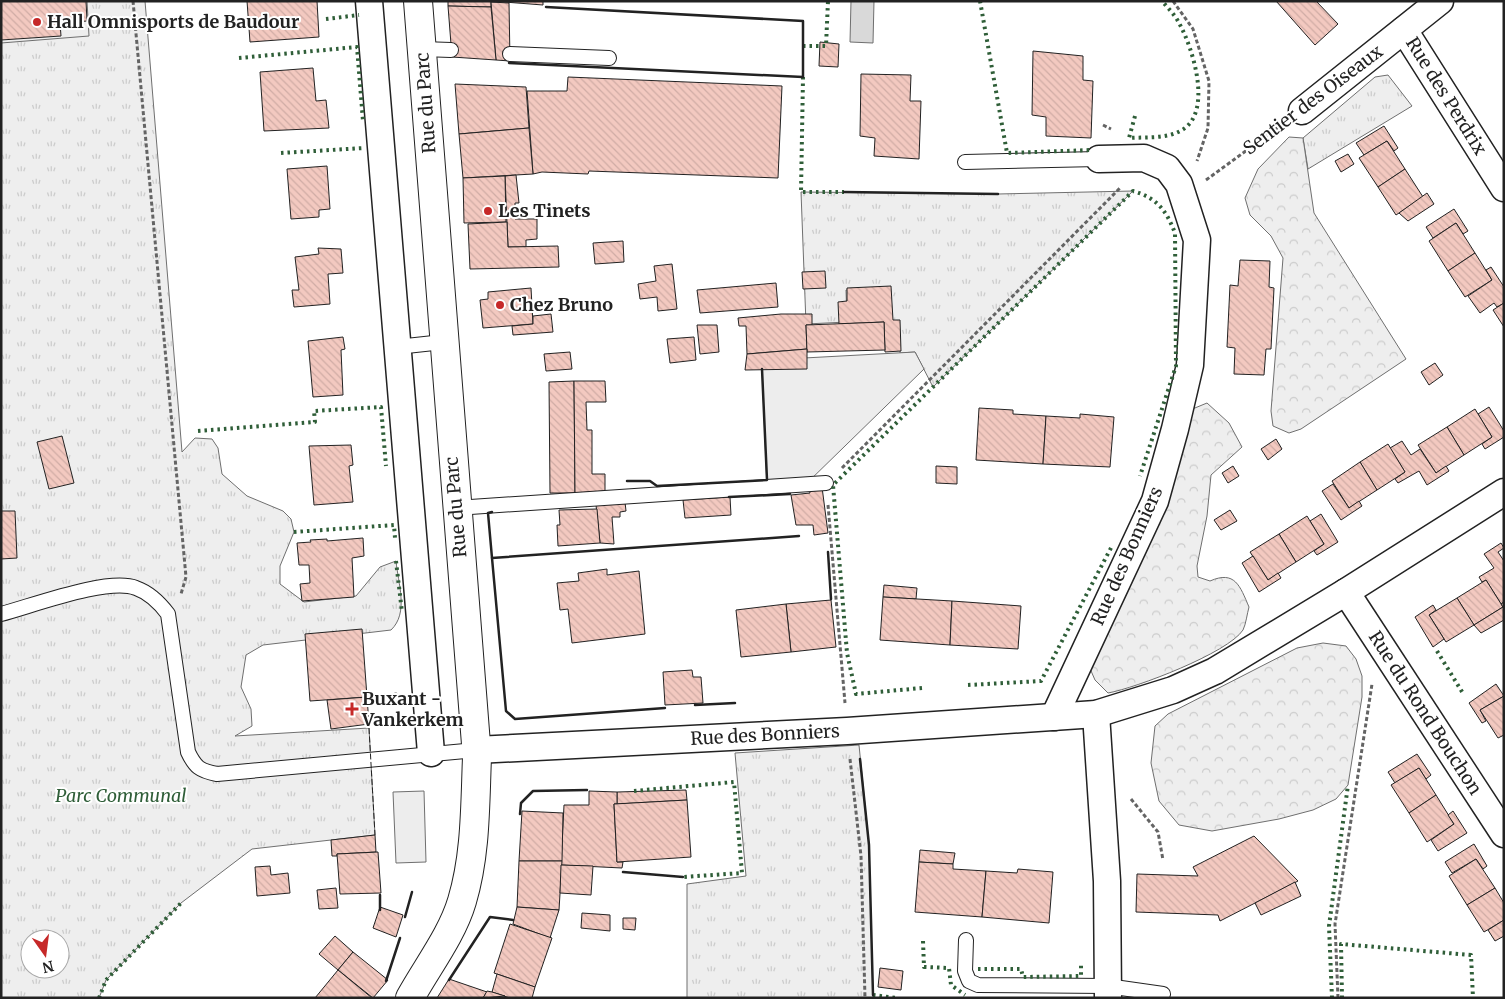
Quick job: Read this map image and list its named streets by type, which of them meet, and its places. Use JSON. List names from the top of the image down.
{
  "streets": {
    "street": [
      "Rue des Perdrix",
      "Sentier des Oiseaux",
      "Rue du Parc",
      "Rue des Bonniers",
      "Rue du Rond Bouchon"
    ]
  },
  "crossings": [
    ["Rue des Perdrix", "Sentier des Oiseaux"],
    ["Sentier des Oiseaux", "Rue des Bonniers"],
    ["Rue du Parc", "Rue des Bonniers"],
    ["Rue des Bonniers", "Rue du Rond Bouchon"]
  ],
  "parks": ["Parc Communal"],
  "places": {
    "other": ["Hall Omnisports de Baudour", "Les Tinets", "Chez Bruno"],
    "health": ["Buxant - Vankerkem"]
  },
  "north": "bottom"
}
